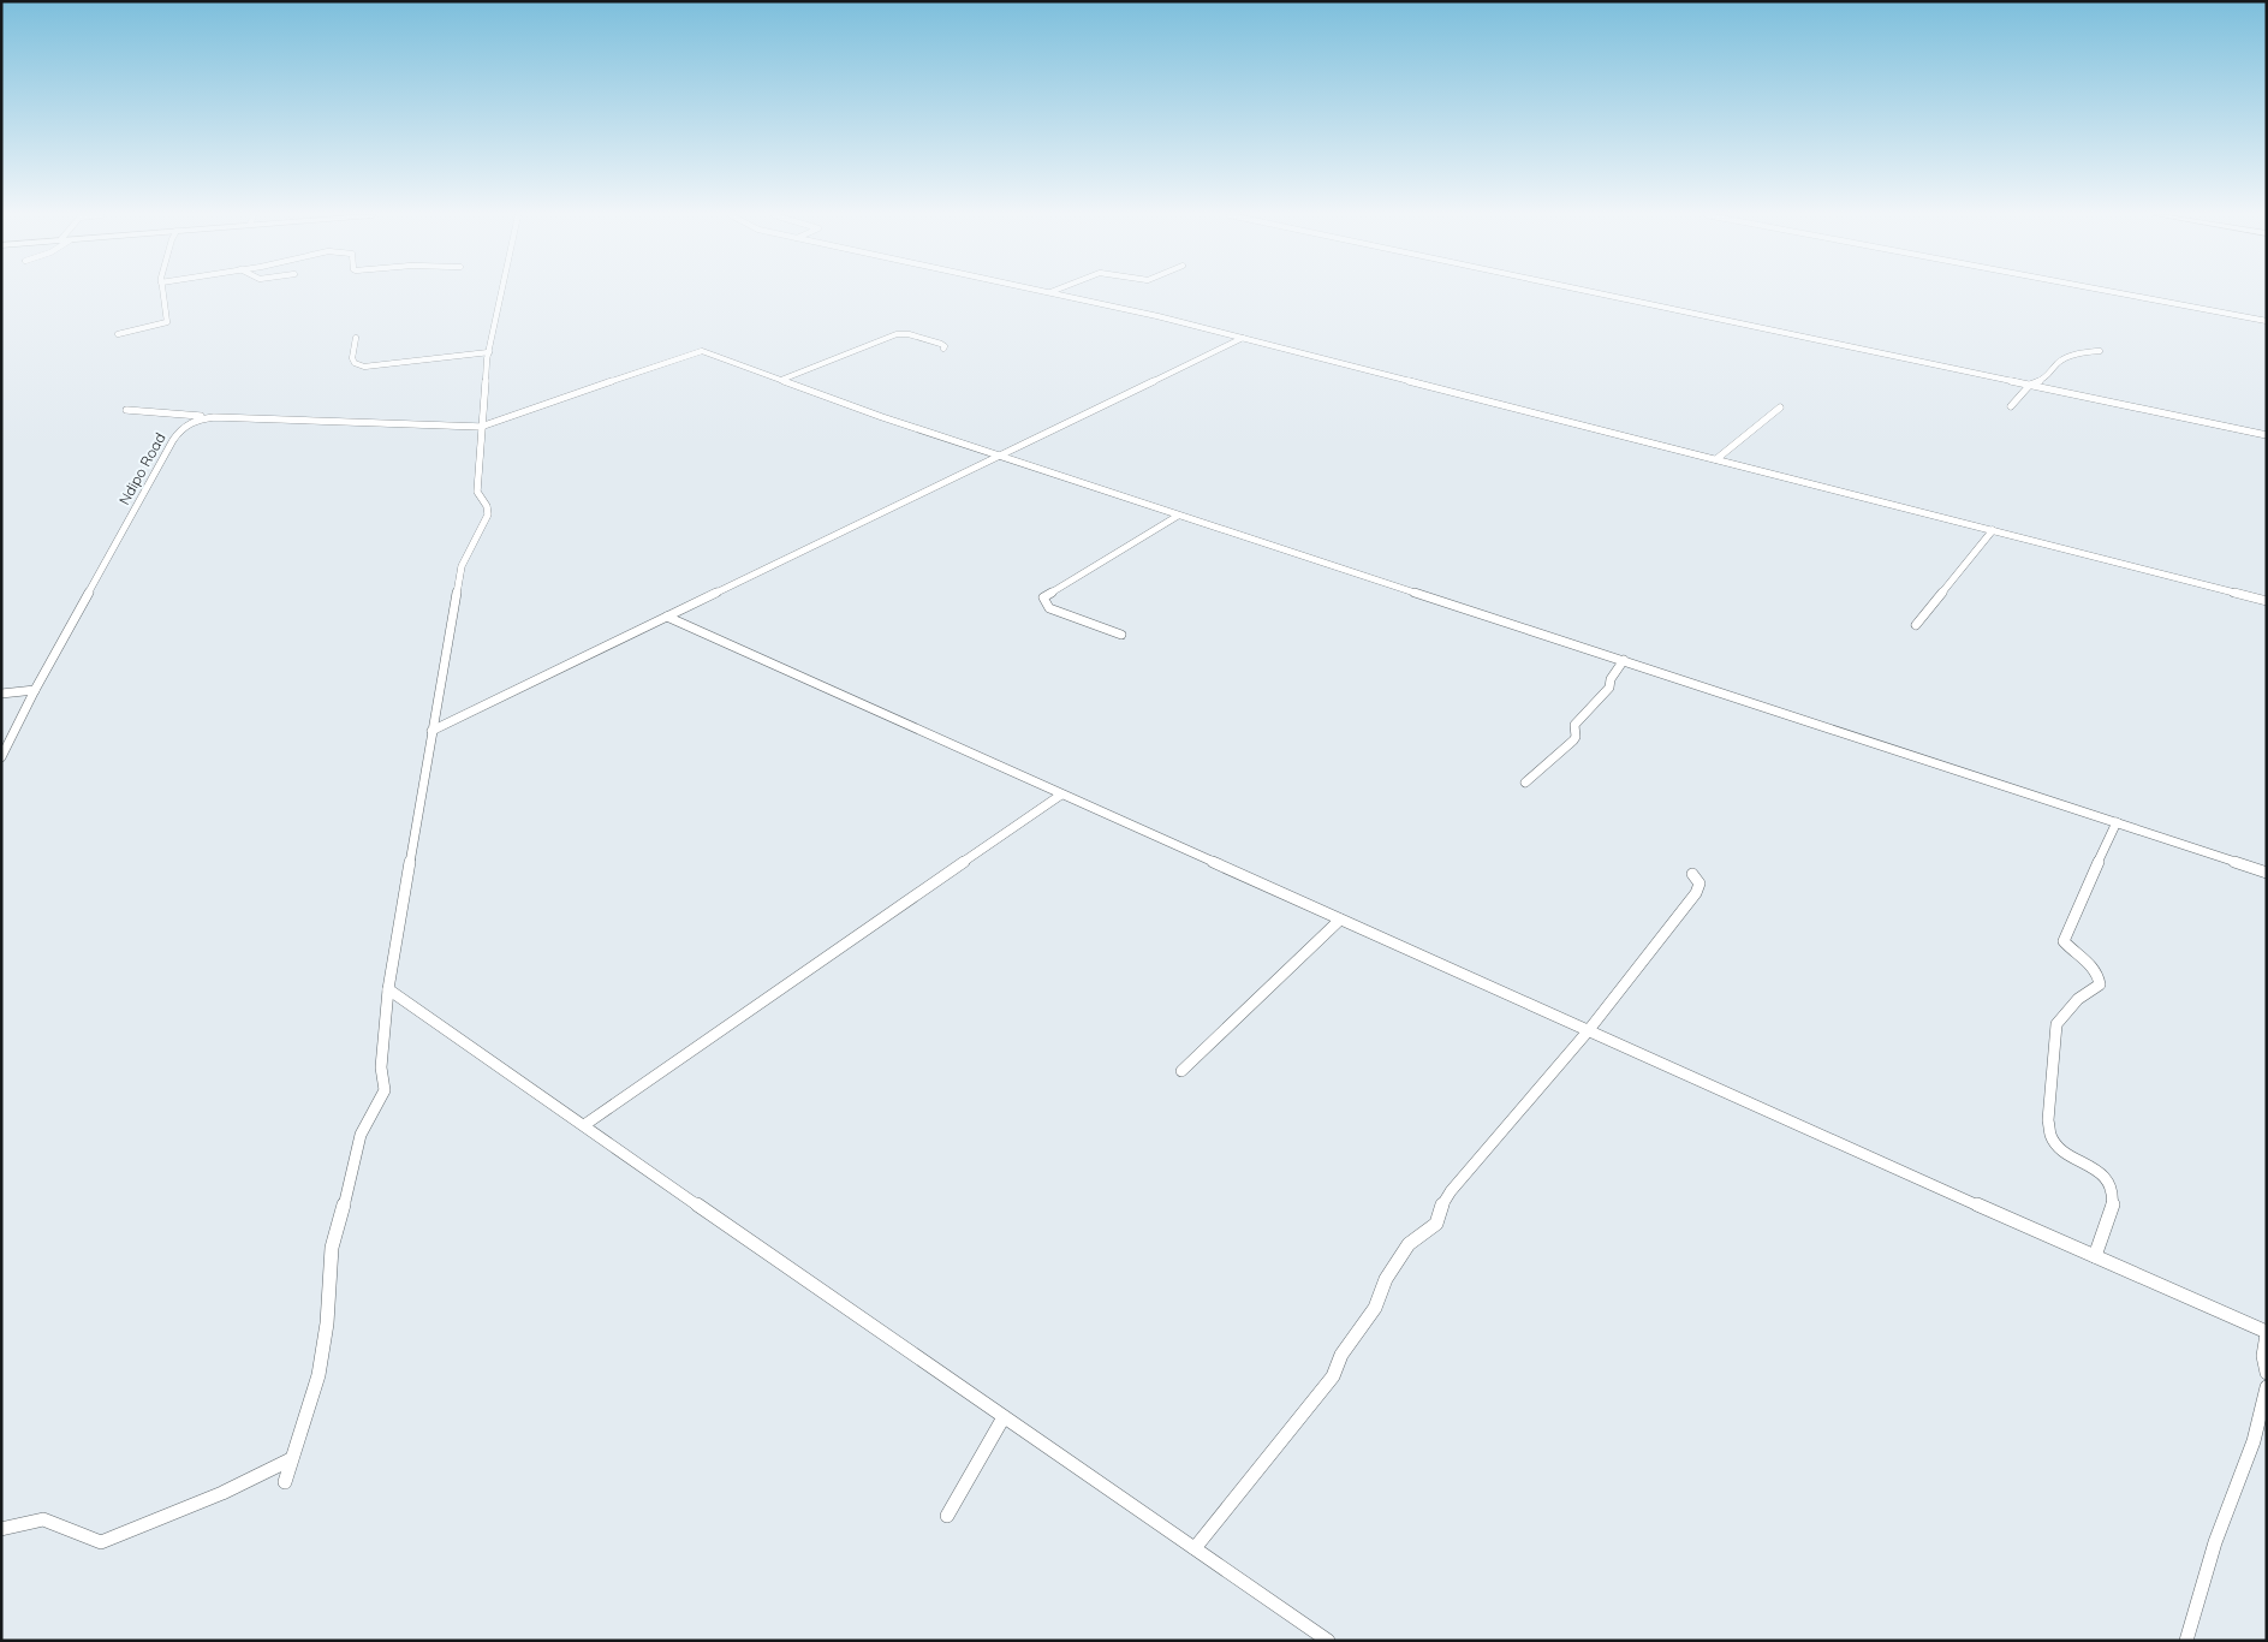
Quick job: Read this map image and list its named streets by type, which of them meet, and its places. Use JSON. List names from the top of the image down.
{
  "streets": {
    "street": ["Ndipo Road"]
  }
}
